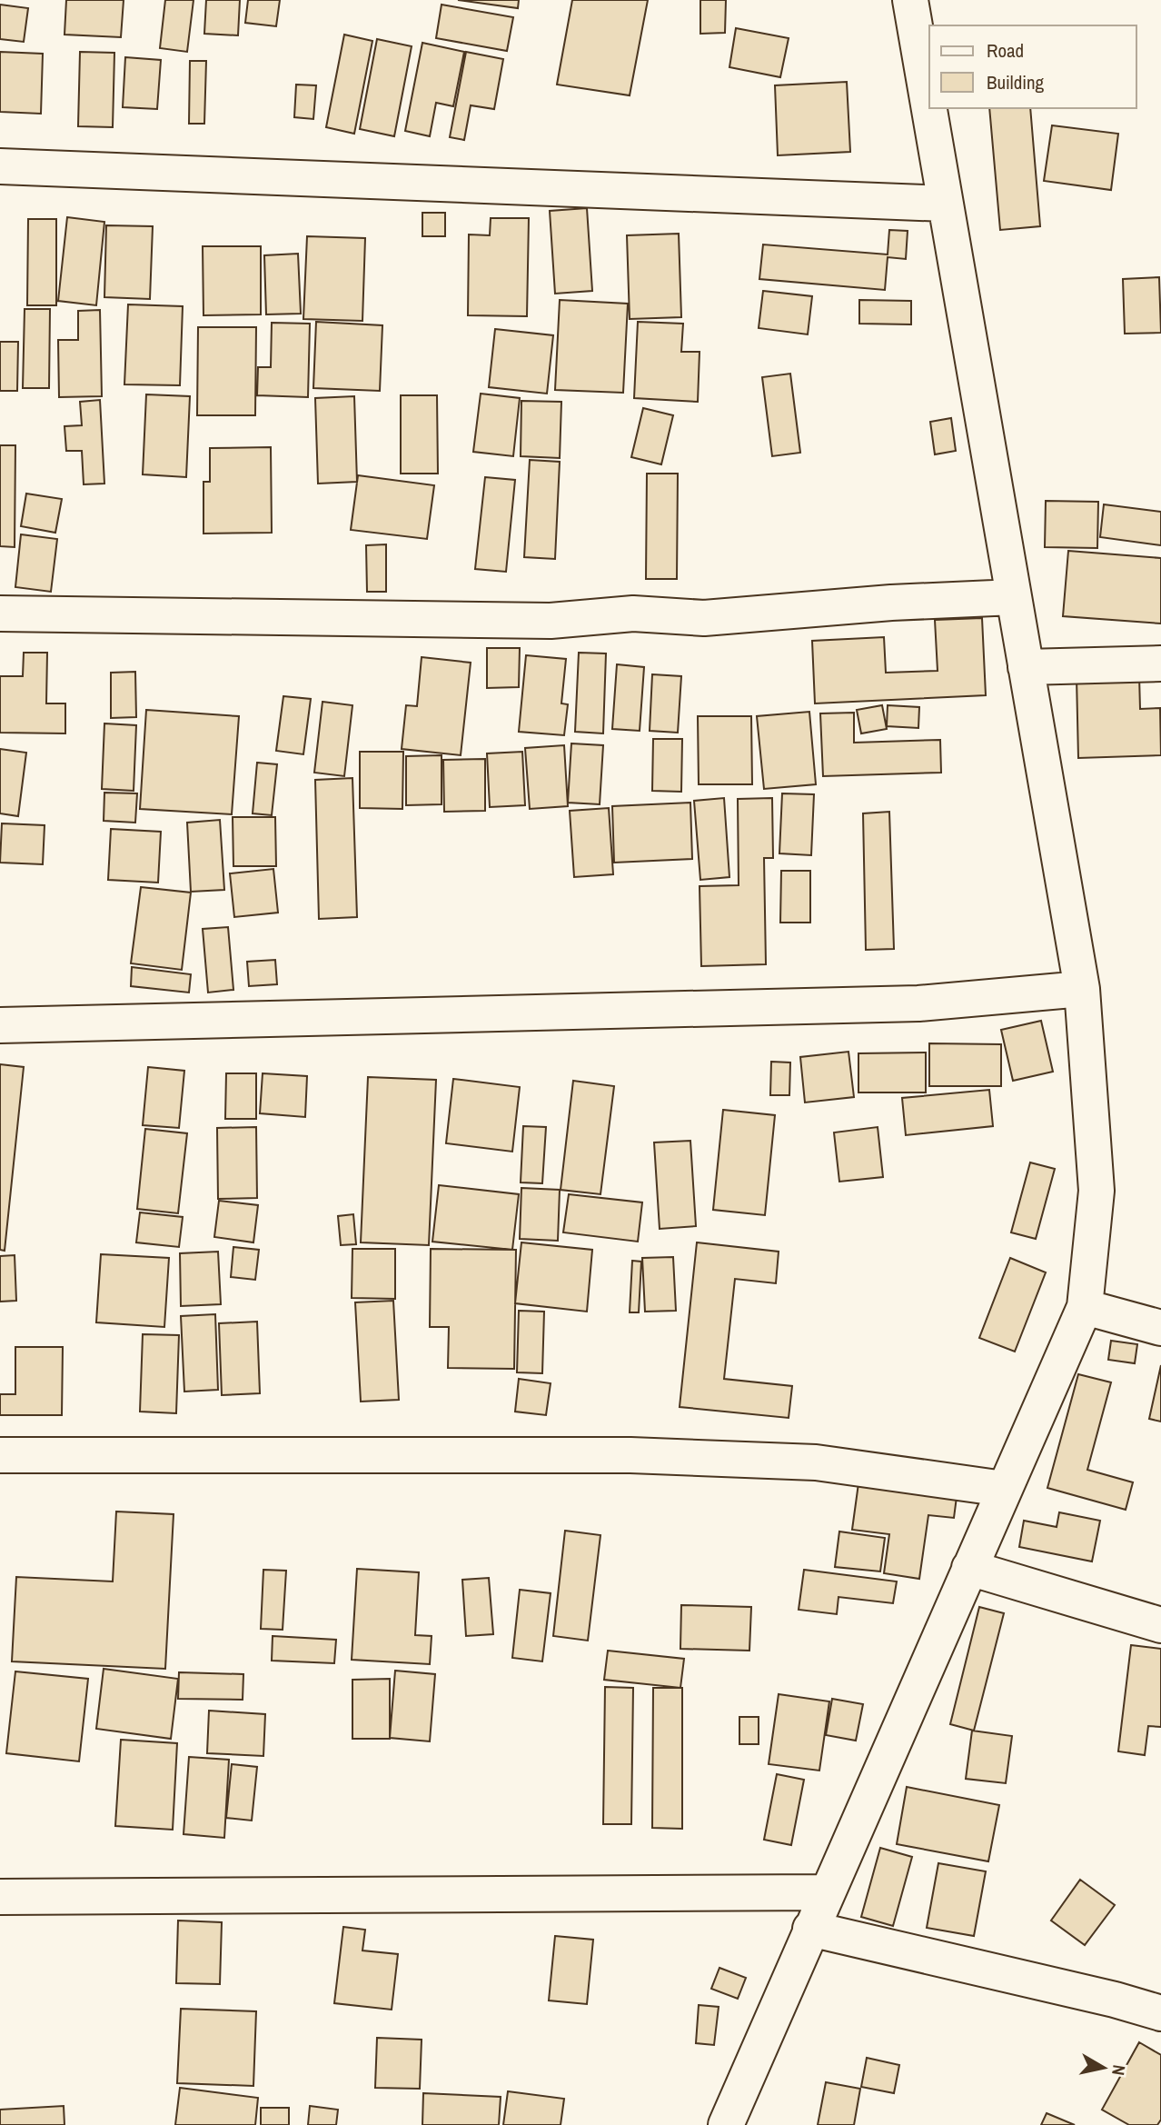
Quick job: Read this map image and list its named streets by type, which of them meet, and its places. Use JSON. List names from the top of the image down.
{
  "legend": ["Road", "Building"],
  "north": "right"
}
